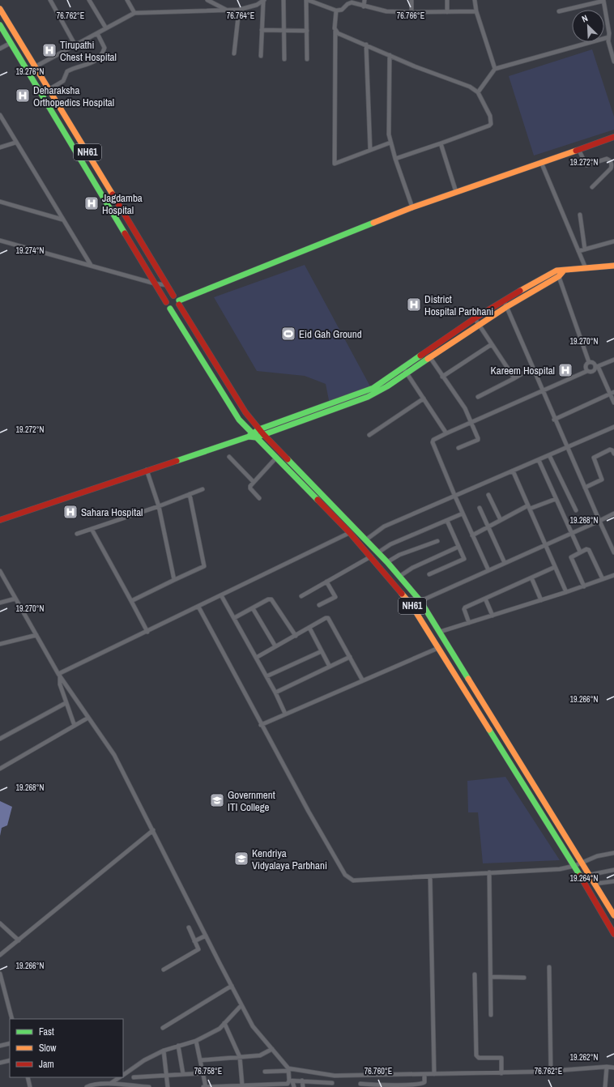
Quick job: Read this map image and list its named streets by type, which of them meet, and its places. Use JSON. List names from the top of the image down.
{
  "streets": {
    "main road": ["NH61"]
  },
  "places": {
    "hospital": [
      "Tirupathi Chest Hospital",
      "Deharaksha Orthopedics Hospital",
      "Jagdamba Hospital",
      "District Hospital Parbhani",
      "Kareem Hospital",
      "Sahara Hospital"
    ],
    "sports": ["Eid Gah Ground"],
    "school or university": ["Government ITI College", "Kendriya Vidyalaya Parbhani"]
  },
  "legend": ["Fast", "Slow", "Jam"],
  "north": "top left",
  "coordinates": [
    "76.762°E",
    "76.766°E",
    "76.764°E",
    "19.276°N",
    "19.272°N",
    "19.274°N",
    "19.270°N",
    "19.268°N",
    "19.266°N",
    "19.264°N",
    "19.262°N",
    "76.758°E",
    "76.760°E"
  ]
}
